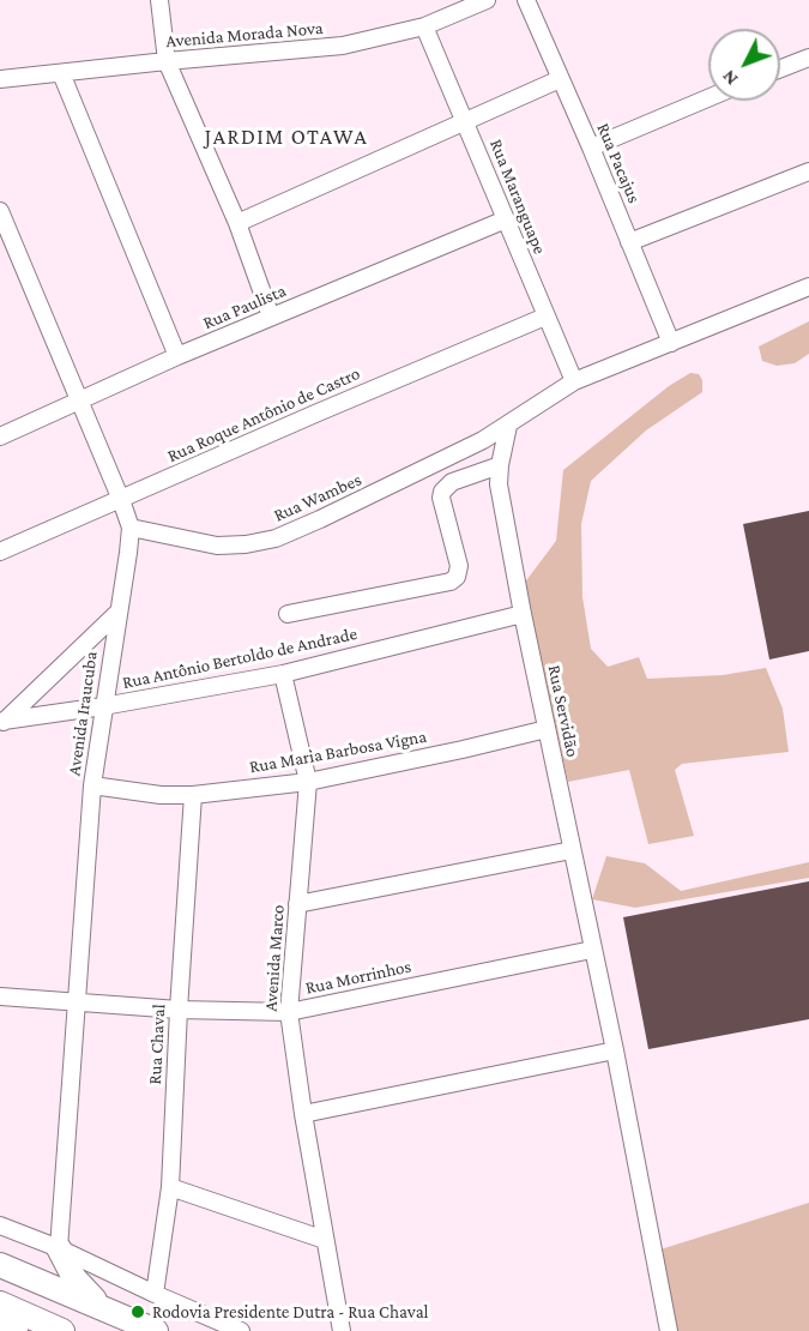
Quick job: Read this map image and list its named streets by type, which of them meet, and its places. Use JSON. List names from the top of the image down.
{
  "streets": {
    "street": [
      "Avenida Morada Nova",
      "Rua Pacajus",
      "Rua Maranguape",
      "Rua Paulista",
      "Rua Roque Antônio de Castro",
      "Rua Wambes",
      "Rua Antônio Bertoldo de Andrade",
      "Rua Servidão",
      "Avenida Iraucuba",
      "Rua Maria Barbosa Vigna",
      "Avenida Marco",
      "Rua Morrinhos",
      "Rua Chaval"
    ]
  },
  "crossings": [
    ["Avenida Morada Nova", "Rua Maranguape"],
    ["Rua Maranguape", "Rua Paulista"],
    ["Rua Maranguape", "Rua Roque Antônio de Castro"],
    ["Rua Paulista", "Avenida Iraucuba"],
    ["Rua Roque Antônio de Castro", "Avenida Iraucuba"],
    ["Rua Wambes", "Rua Servidão"],
    ["Rua Wambes", "Avenida Iraucuba"],
    ["Rua Antônio Bertoldo de Andrade", "Rua Servidão"],
    ["Rua Antônio Bertoldo de Andrade", "Avenida Iraucuba"],
    ["Rua Antônio Bertoldo de Andrade", "Avenida Marco"],
    ["Rua Servidão", "Rua Maria Barbosa Vigna"],
    ["Rua Servidão", "Rua Morrinhos"],
    ["Avenida Iraucuba", "Rua Maria Barbosa Vigna"],
    ["Avenida Iraucuba", "Rua Morrinhos"],
    ["Rua Maria Barbosa Vigna", "Avenida Marco"],
    ["Rua Maria Barbosa Vigna", "Rua Chaval"],
    ["Avenida Marco", "Rua Morrinhos"],
    ["Rua Morrinhos", "Rua Chaval"]
  ],
  "districts": ["JARDIM OTAWA"],
  "places": ["Rodovia Presidente Dutra - Rua Chaval"],
  "north": "bottom left"
}
